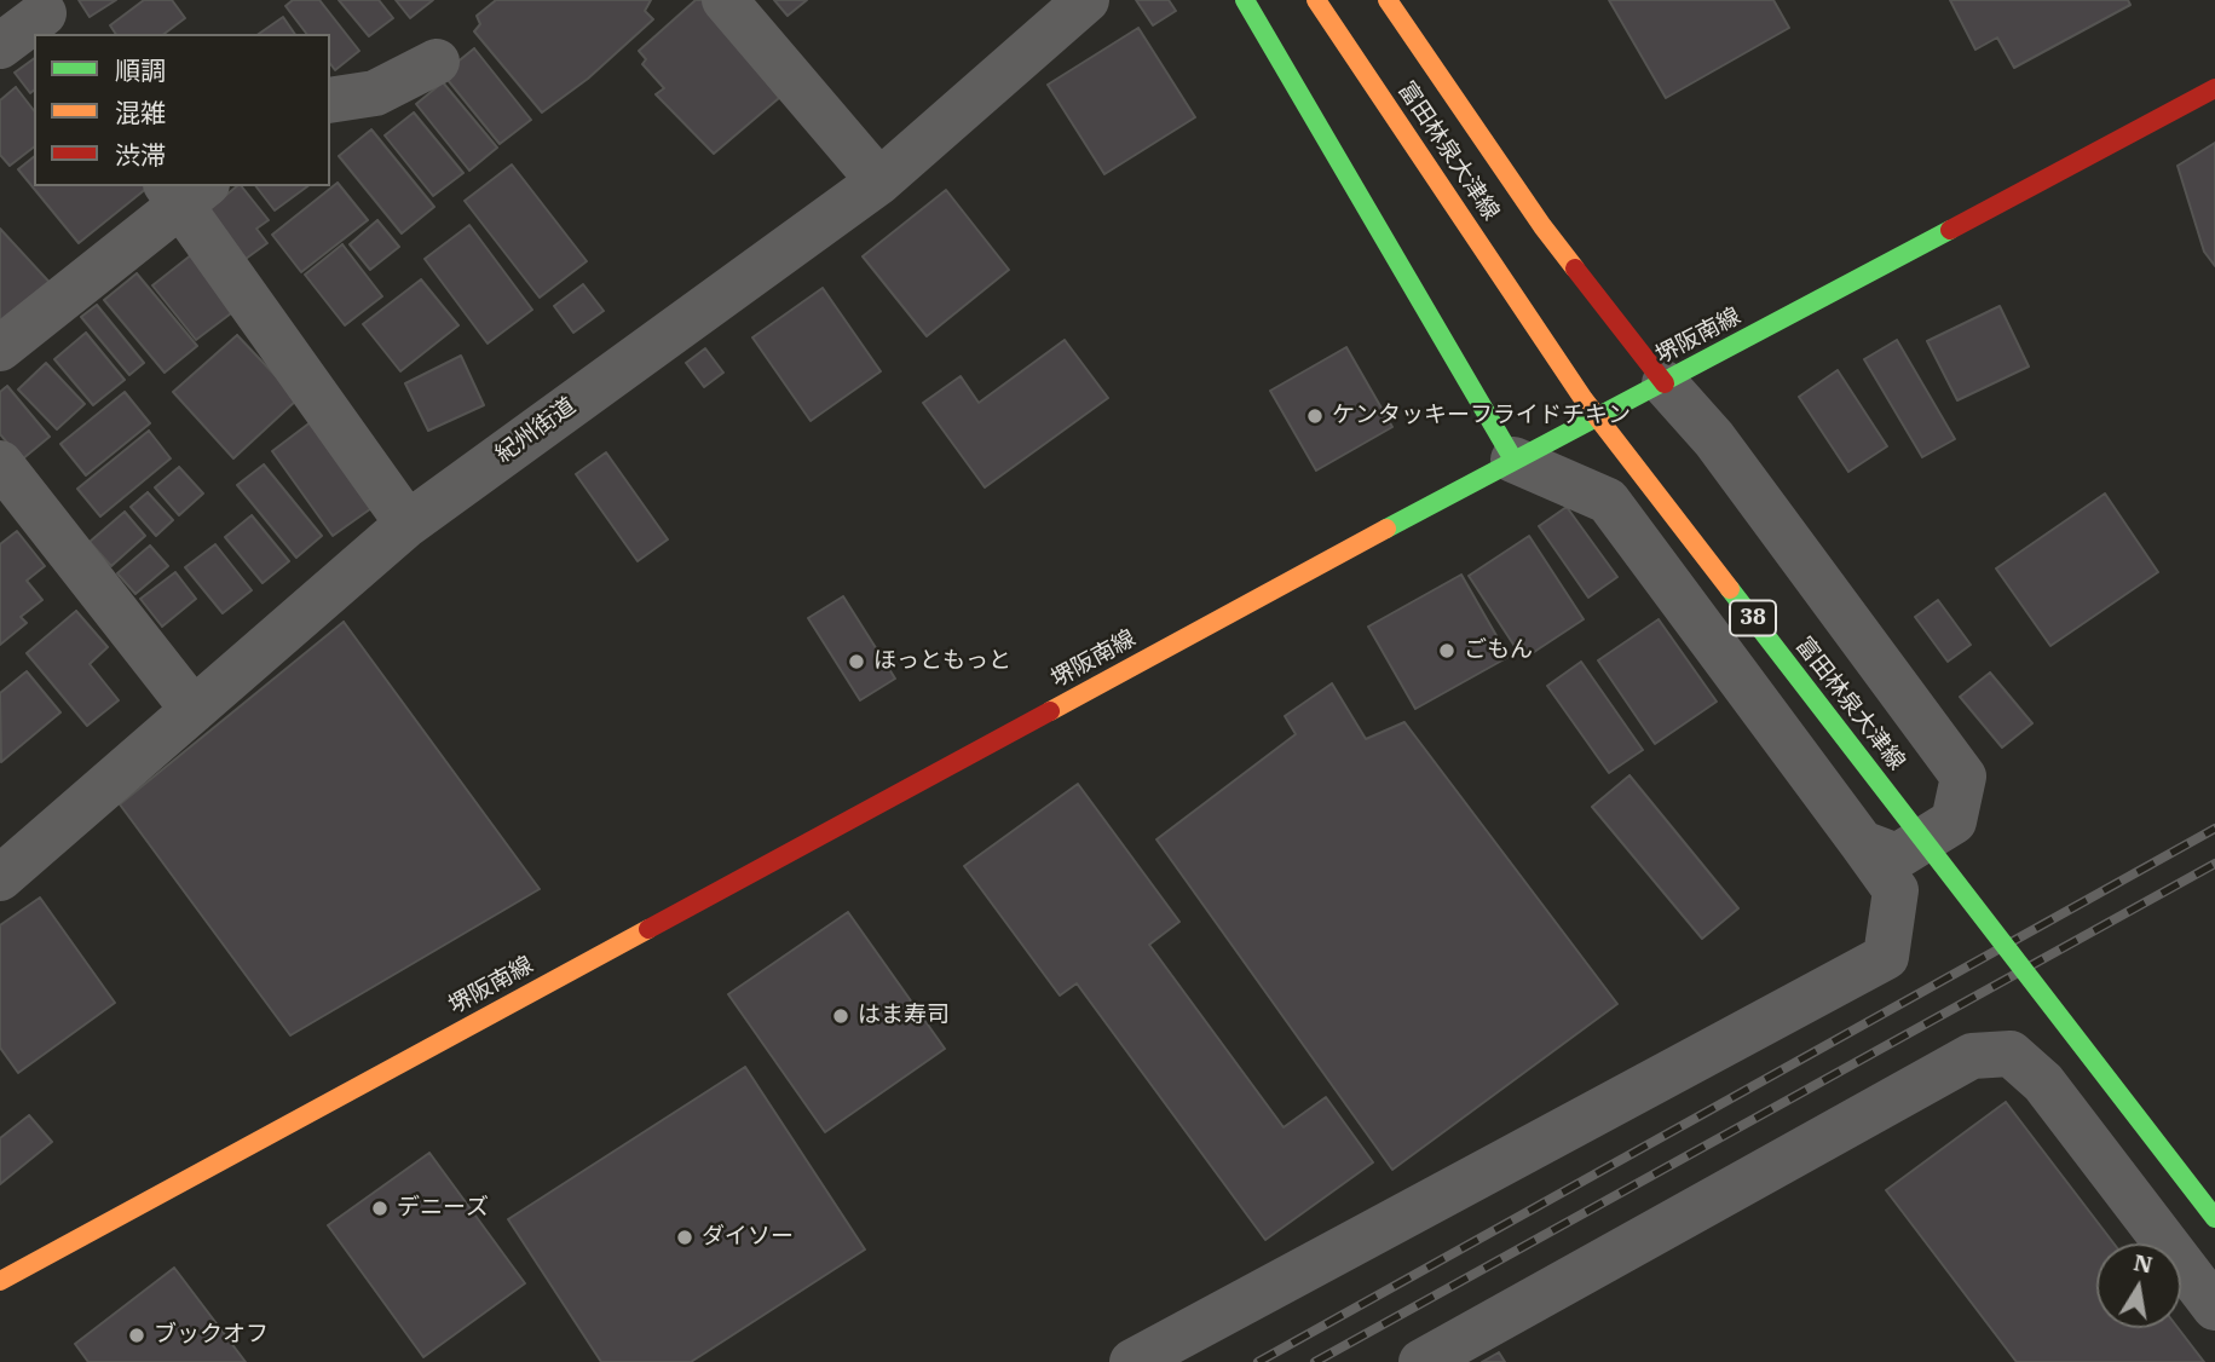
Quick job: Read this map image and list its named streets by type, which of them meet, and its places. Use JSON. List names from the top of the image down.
{
  "streets": {
    "main road": ["富田林泉大津線", "堺阪南線", "38"],
    "street": ["紀州街道"]
  },
  "places": [
    "ケンタッキーフライドチキン",
    "ごもん",
    "ほっともっと",
    "はま寿司",
    "デニーズ",
    "ダイソー",
    "ブックオフ"
  ],
  "legend": ["順調", "混雑", "渋滞"],
  "north": "top"
}
